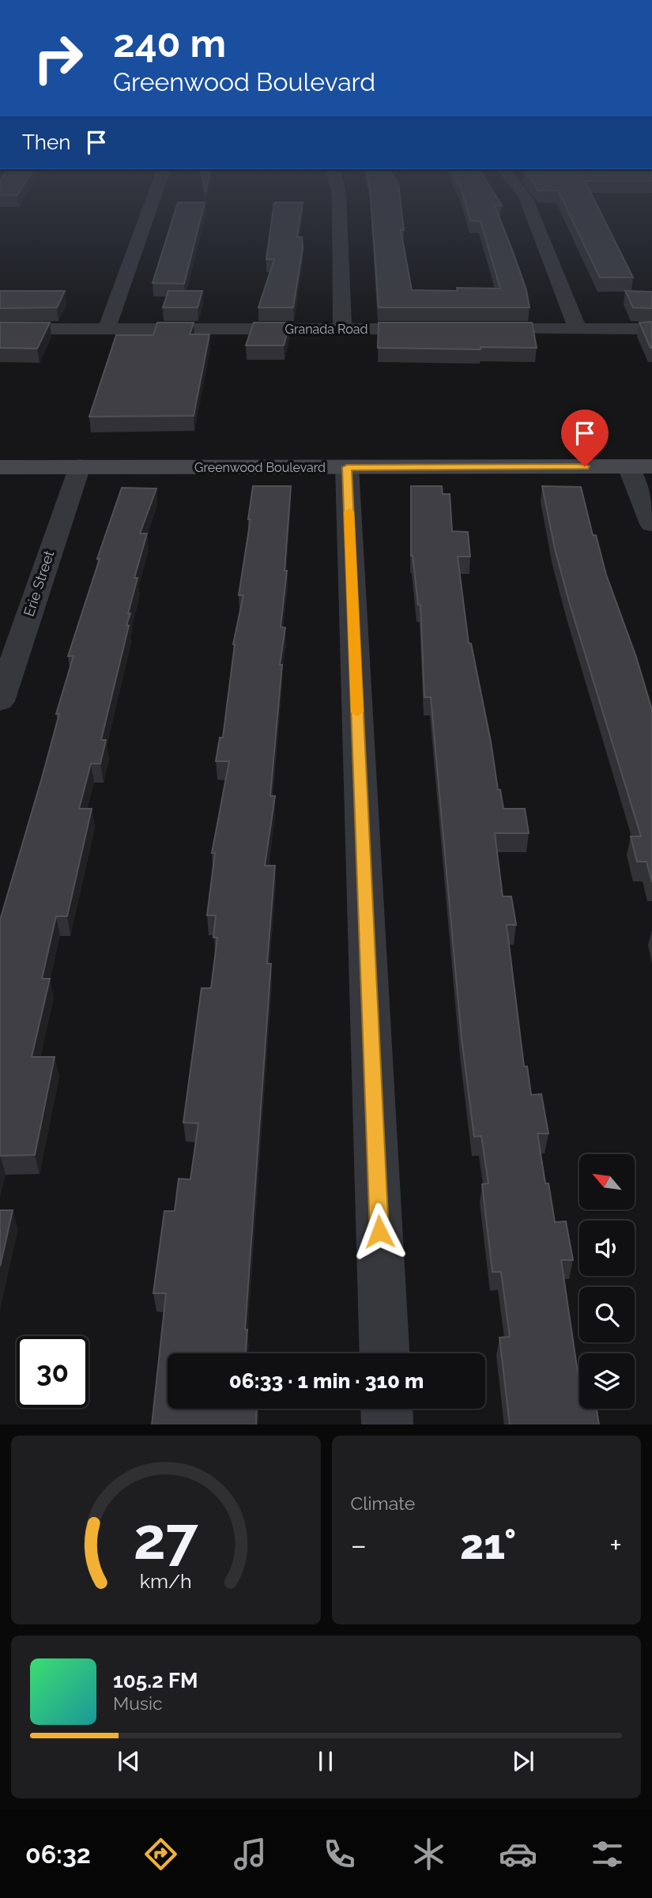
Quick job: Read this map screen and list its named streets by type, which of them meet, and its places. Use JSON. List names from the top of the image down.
{
  "streets": {
    "street": ["Granada Road", "Greenwood Boulevard", "Erie Street"]
  },
  "crossings": [
    ["Greenwood Boulevard", "Erie Street"]
  ],
  "north": "top left",
  "page": {
    "turn": ["240 m", "Greenwood Boulevard"],
    "then": "Then",
    "limit": "30",
    "trip": "06:33 · 1 min · 310 m",
    "tile": "Climate",
    "heat": ["−", "21°", "+"],
    "song": ["105.2 FM", "Music"],
    "tabs": "06:32",
    "gauge": ["27", "km/h"]
  }
}
